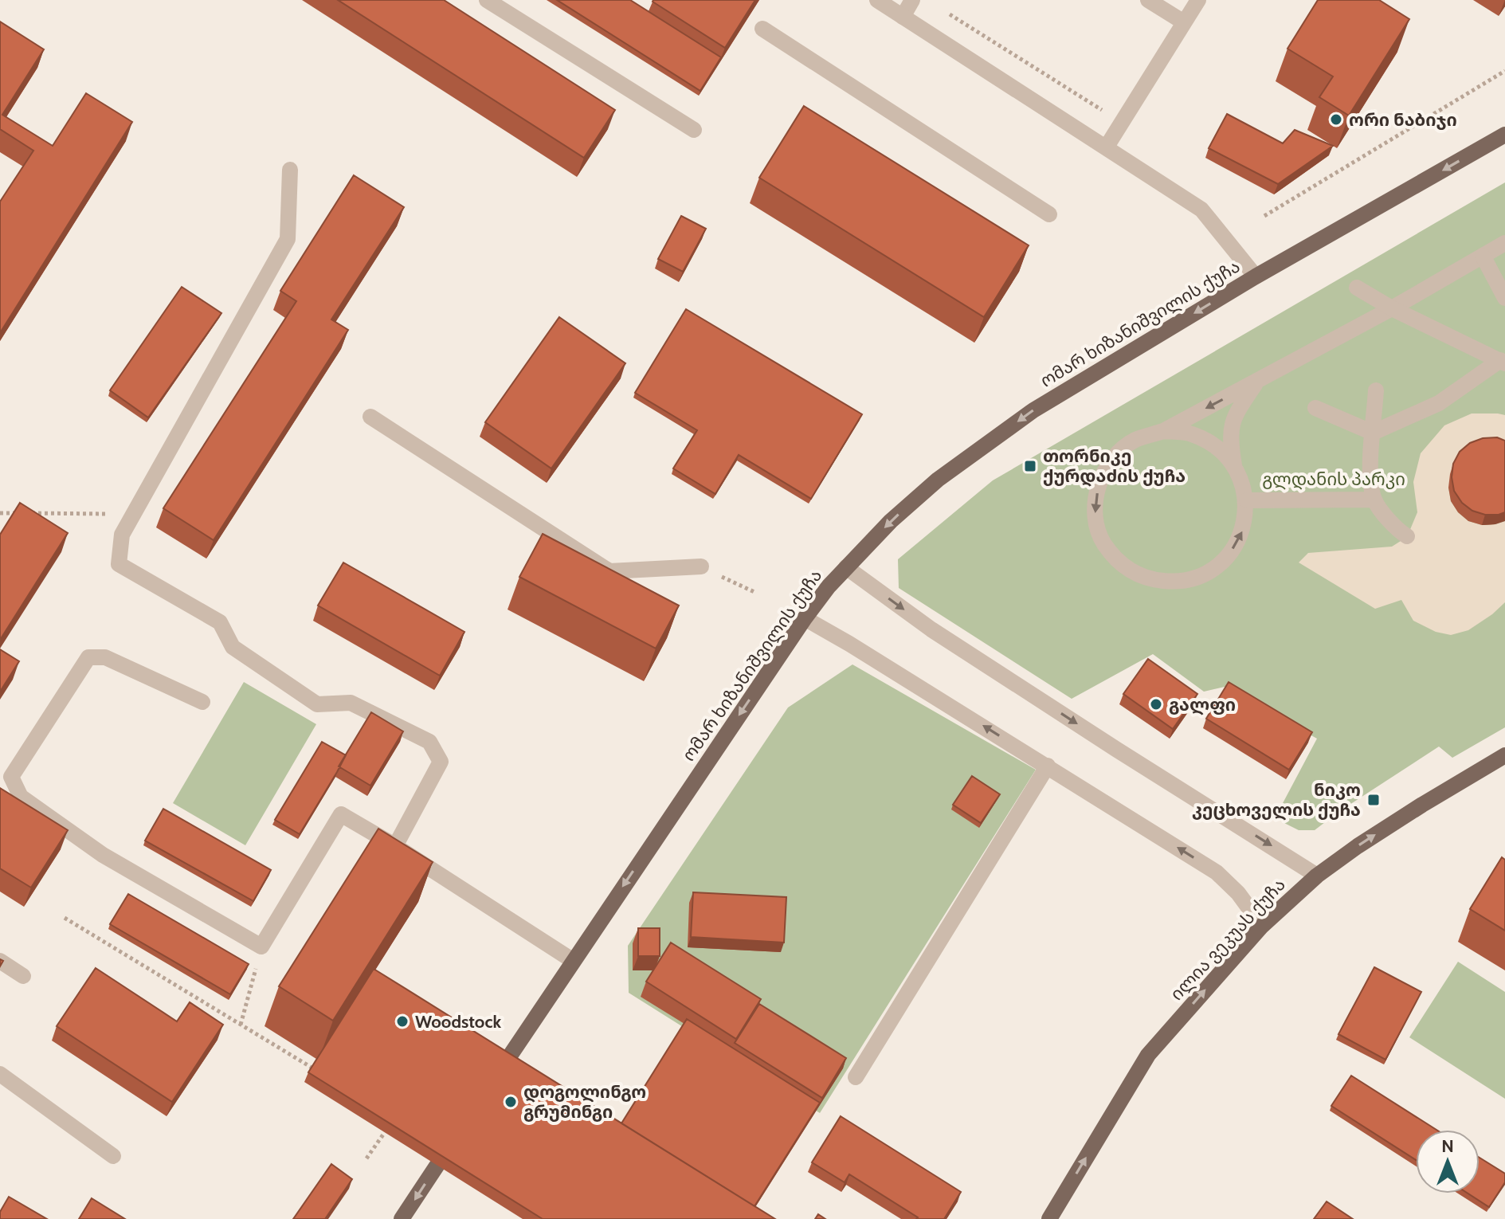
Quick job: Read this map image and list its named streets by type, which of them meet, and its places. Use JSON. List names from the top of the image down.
{
  "streets": {
    "main road": ["ომარ ხიზანიშვილის ქუჩა", "ილია ვეკუას ქუჩა"]
  },
  "one_way": ["ომარ ხიზანიშვილის ქუჩა", "ილია ვეკუას ქუჩა"],
  "parks": ["გლდანის პარკი"],
  "places": {
    "other": [
      "ორი ნაბიჯი",
      "გალფი",
      "Woodstock",
      "დოგოლინგო გრუმინგი"
    ],
    "transit": ["თორნიკე ქურდაძის ქუჩა", "ნიკო კეცხოველის ქუჩა"]
  },
  "north": "top"
}
